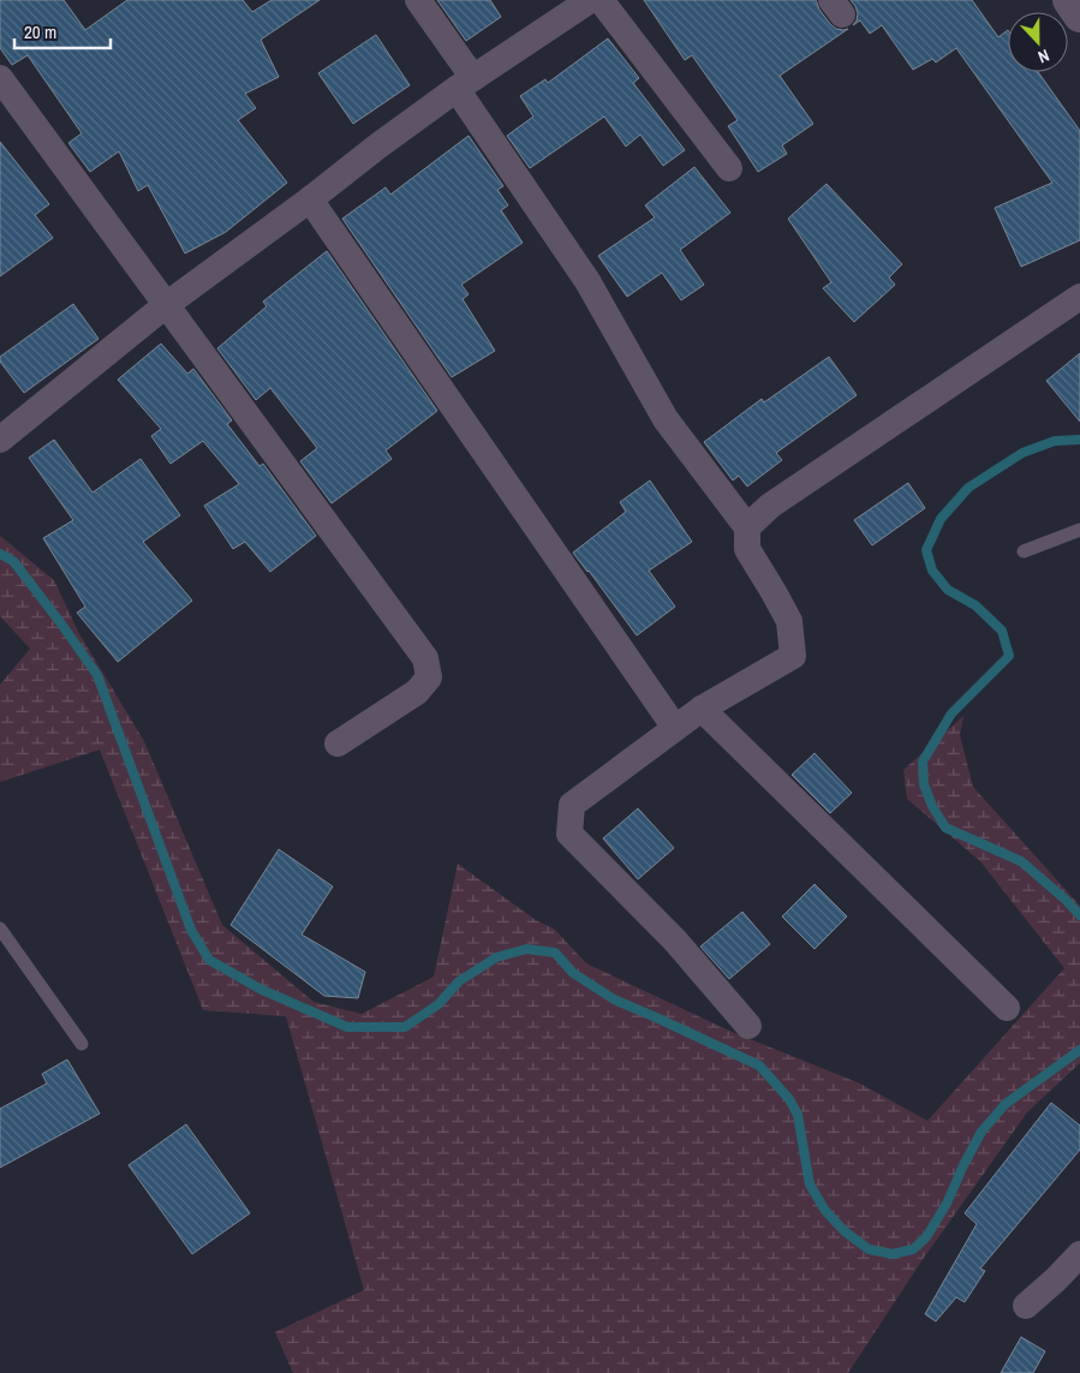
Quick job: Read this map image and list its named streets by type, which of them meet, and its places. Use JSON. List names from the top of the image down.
{
  "scale_bar": "20 m",
  "north": "bottom"
}
